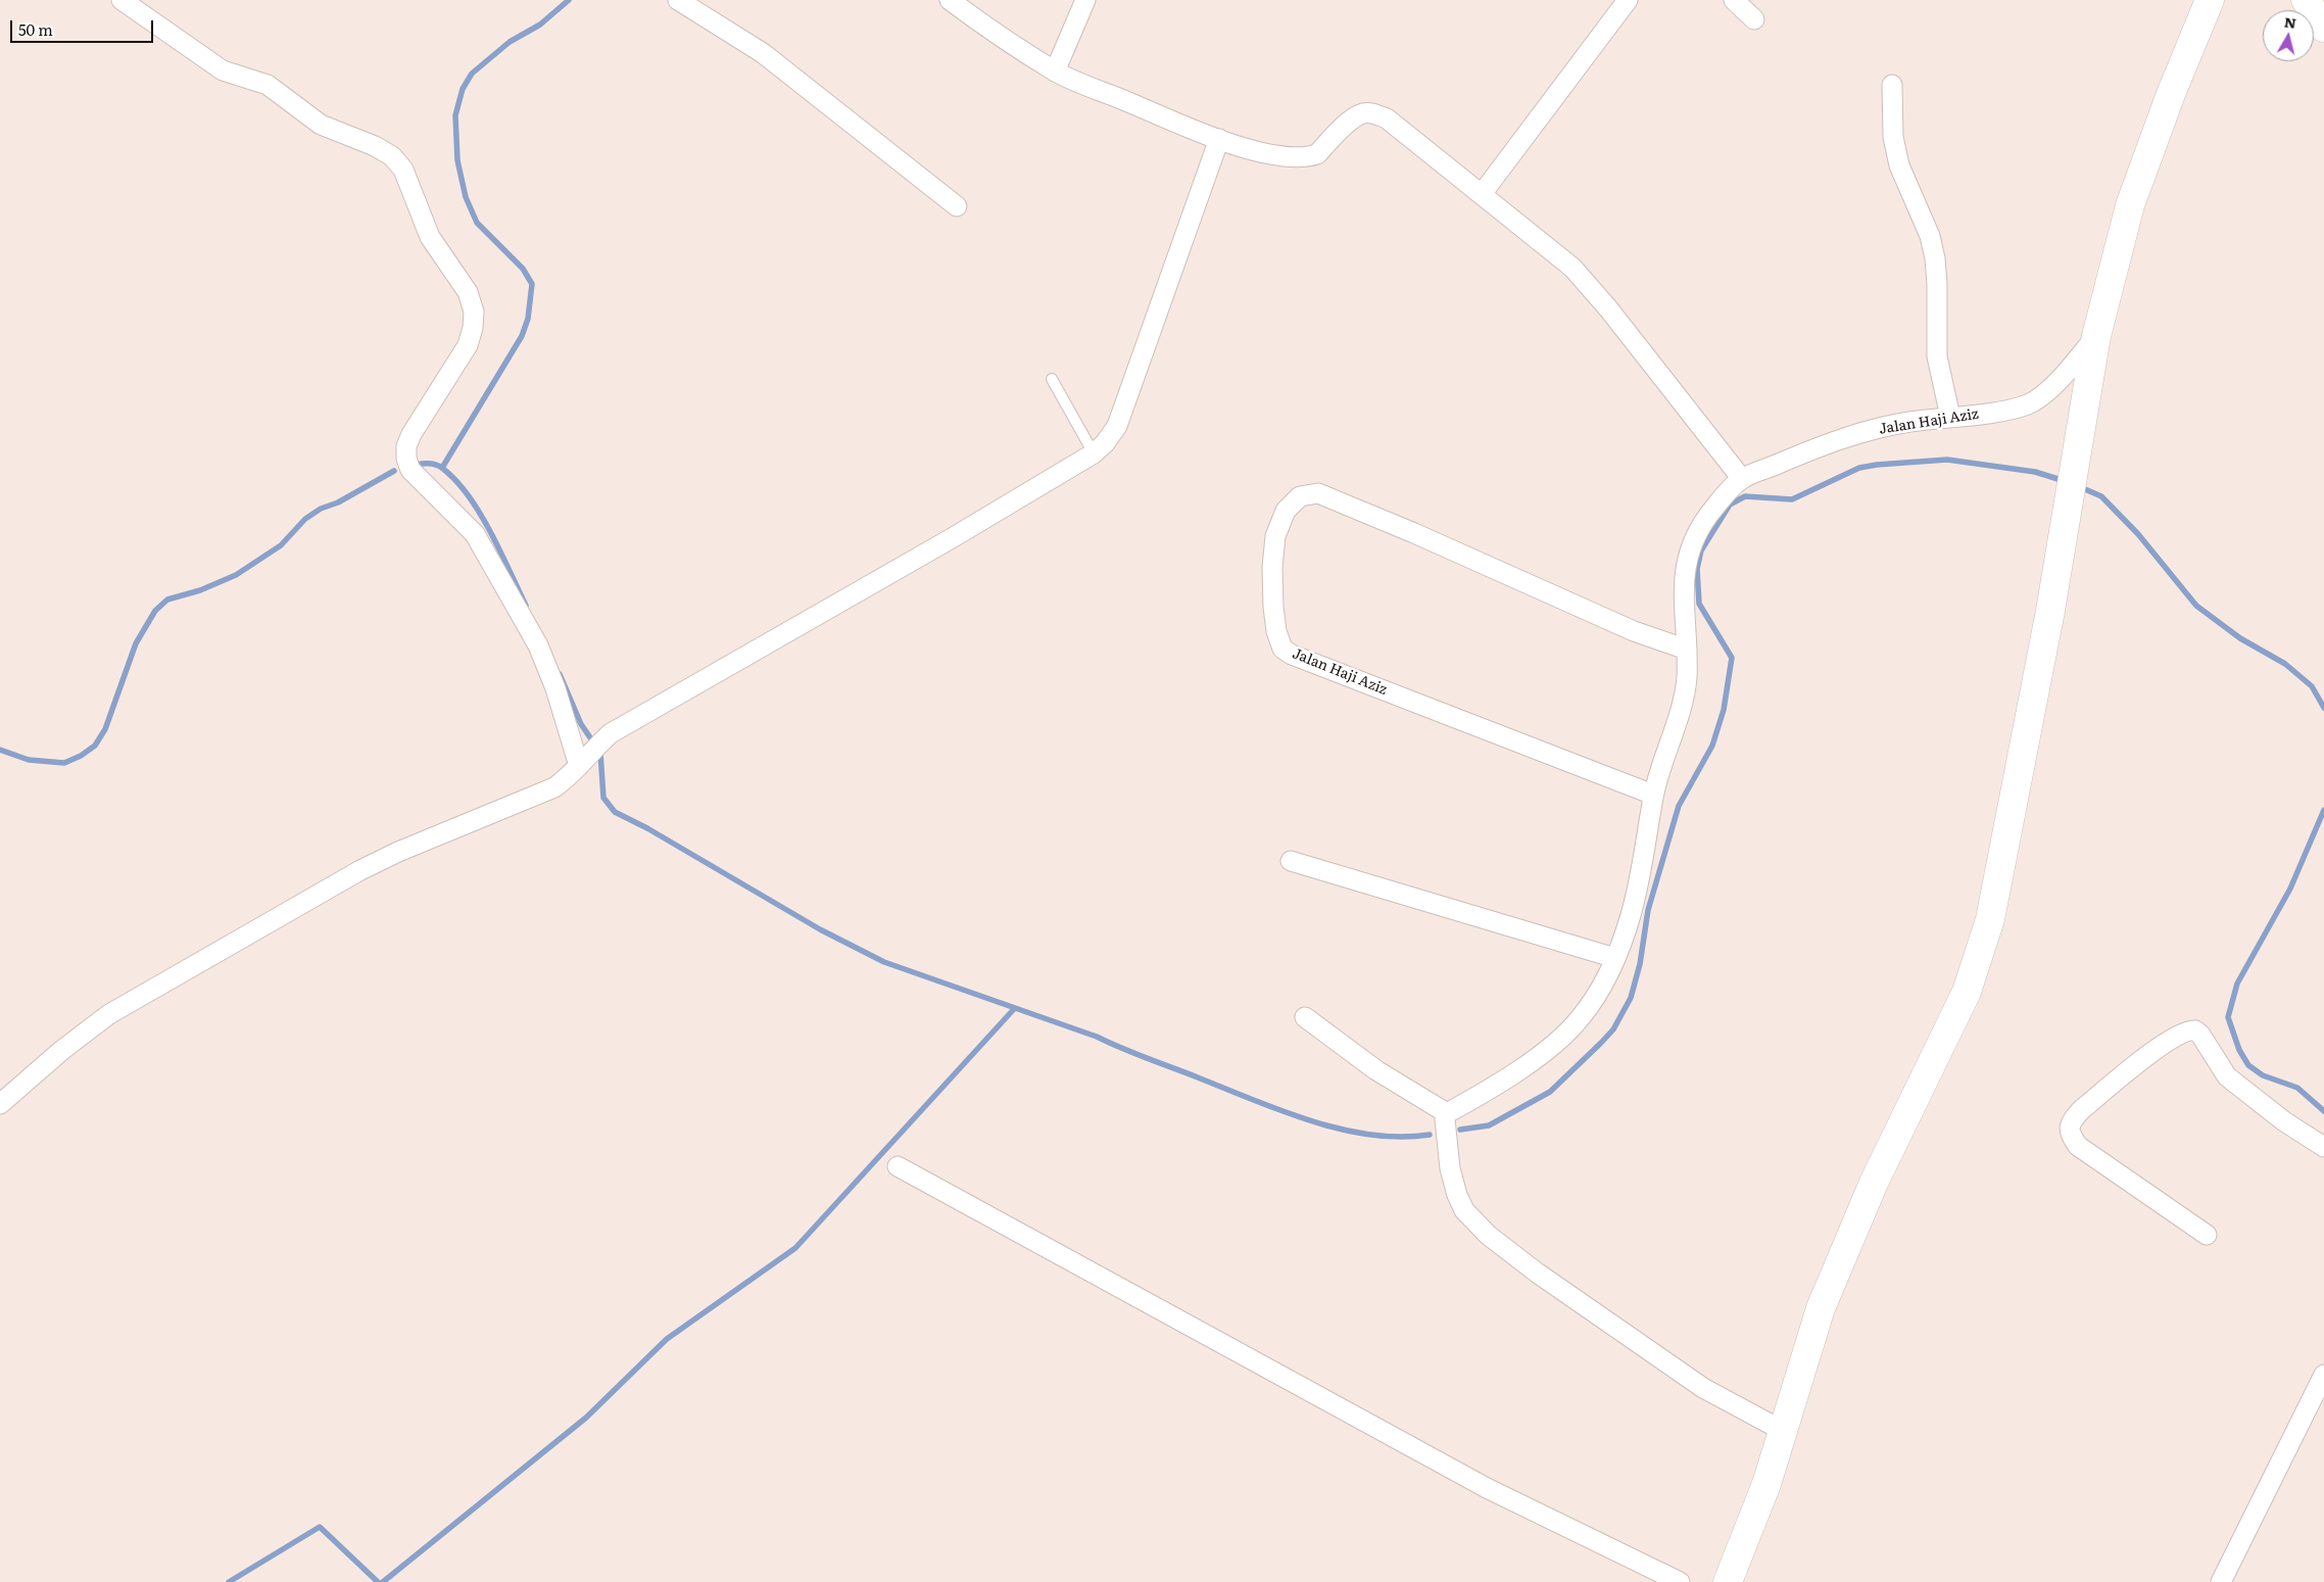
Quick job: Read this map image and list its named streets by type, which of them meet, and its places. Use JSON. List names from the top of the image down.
{
  "streets": {
    "street": ["Jalan Haji Aziz"]
  },
  "scale_bar": "50 m",
  "north": "top"
}
